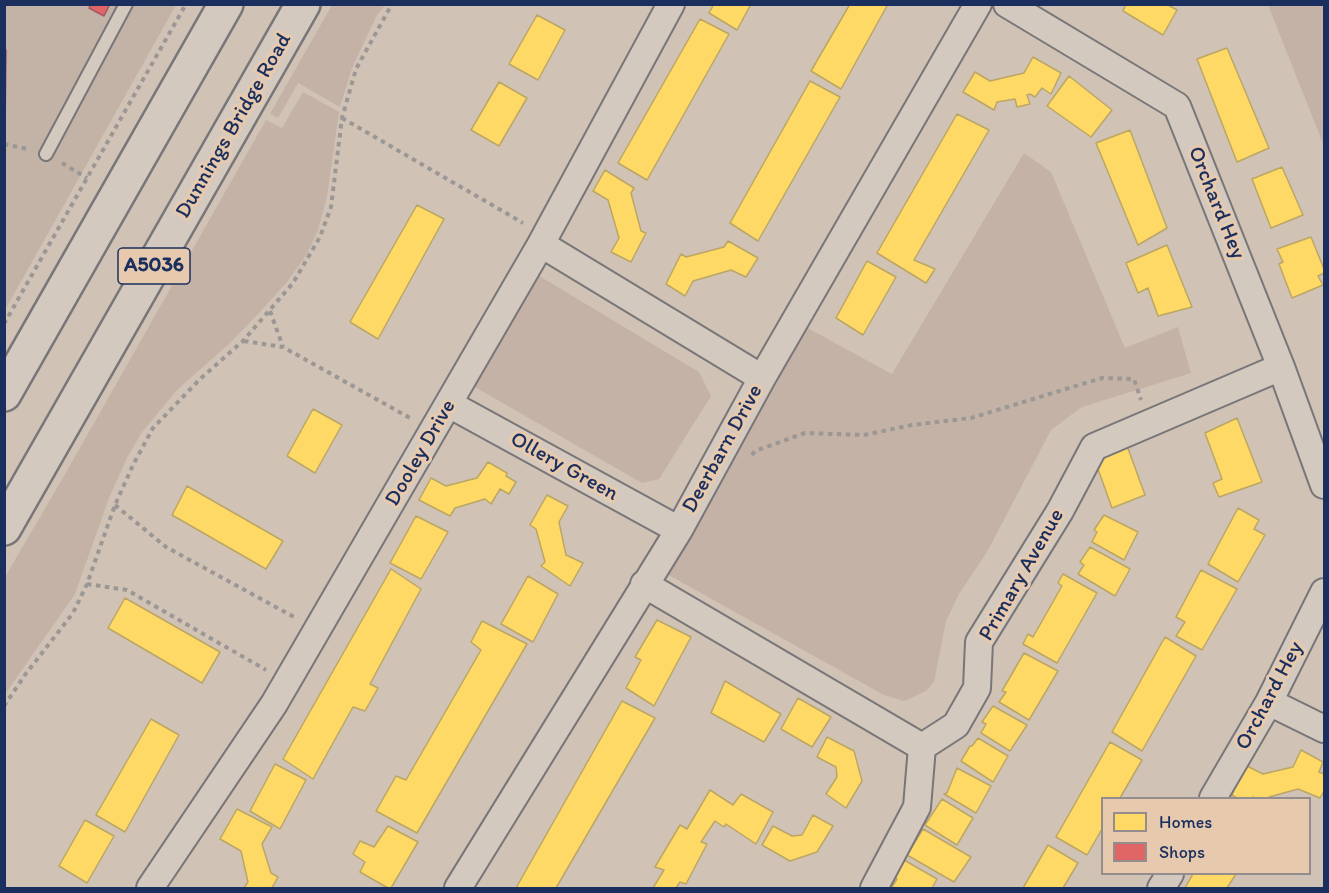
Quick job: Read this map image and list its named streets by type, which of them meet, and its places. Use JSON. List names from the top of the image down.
{
  "streets": {
    "highway": ["Dunnings Bridge Road", "A5036"],
    "street": [
      "Orchard Hey",
      "Deerbarn Drive",
      "Dooley Drive",
      "Ollery Green",
      "Primary Avenue"
    ]
  },
  "crossings": [
    ["Orchard Hey", "Primary Avenue"],
    ["Deerbarn Drive", "Ollery Green"],
    ["Dooley Drive", "Ollery Green"]
  ],
  "legend": ["Homes", "Shops"]
}
